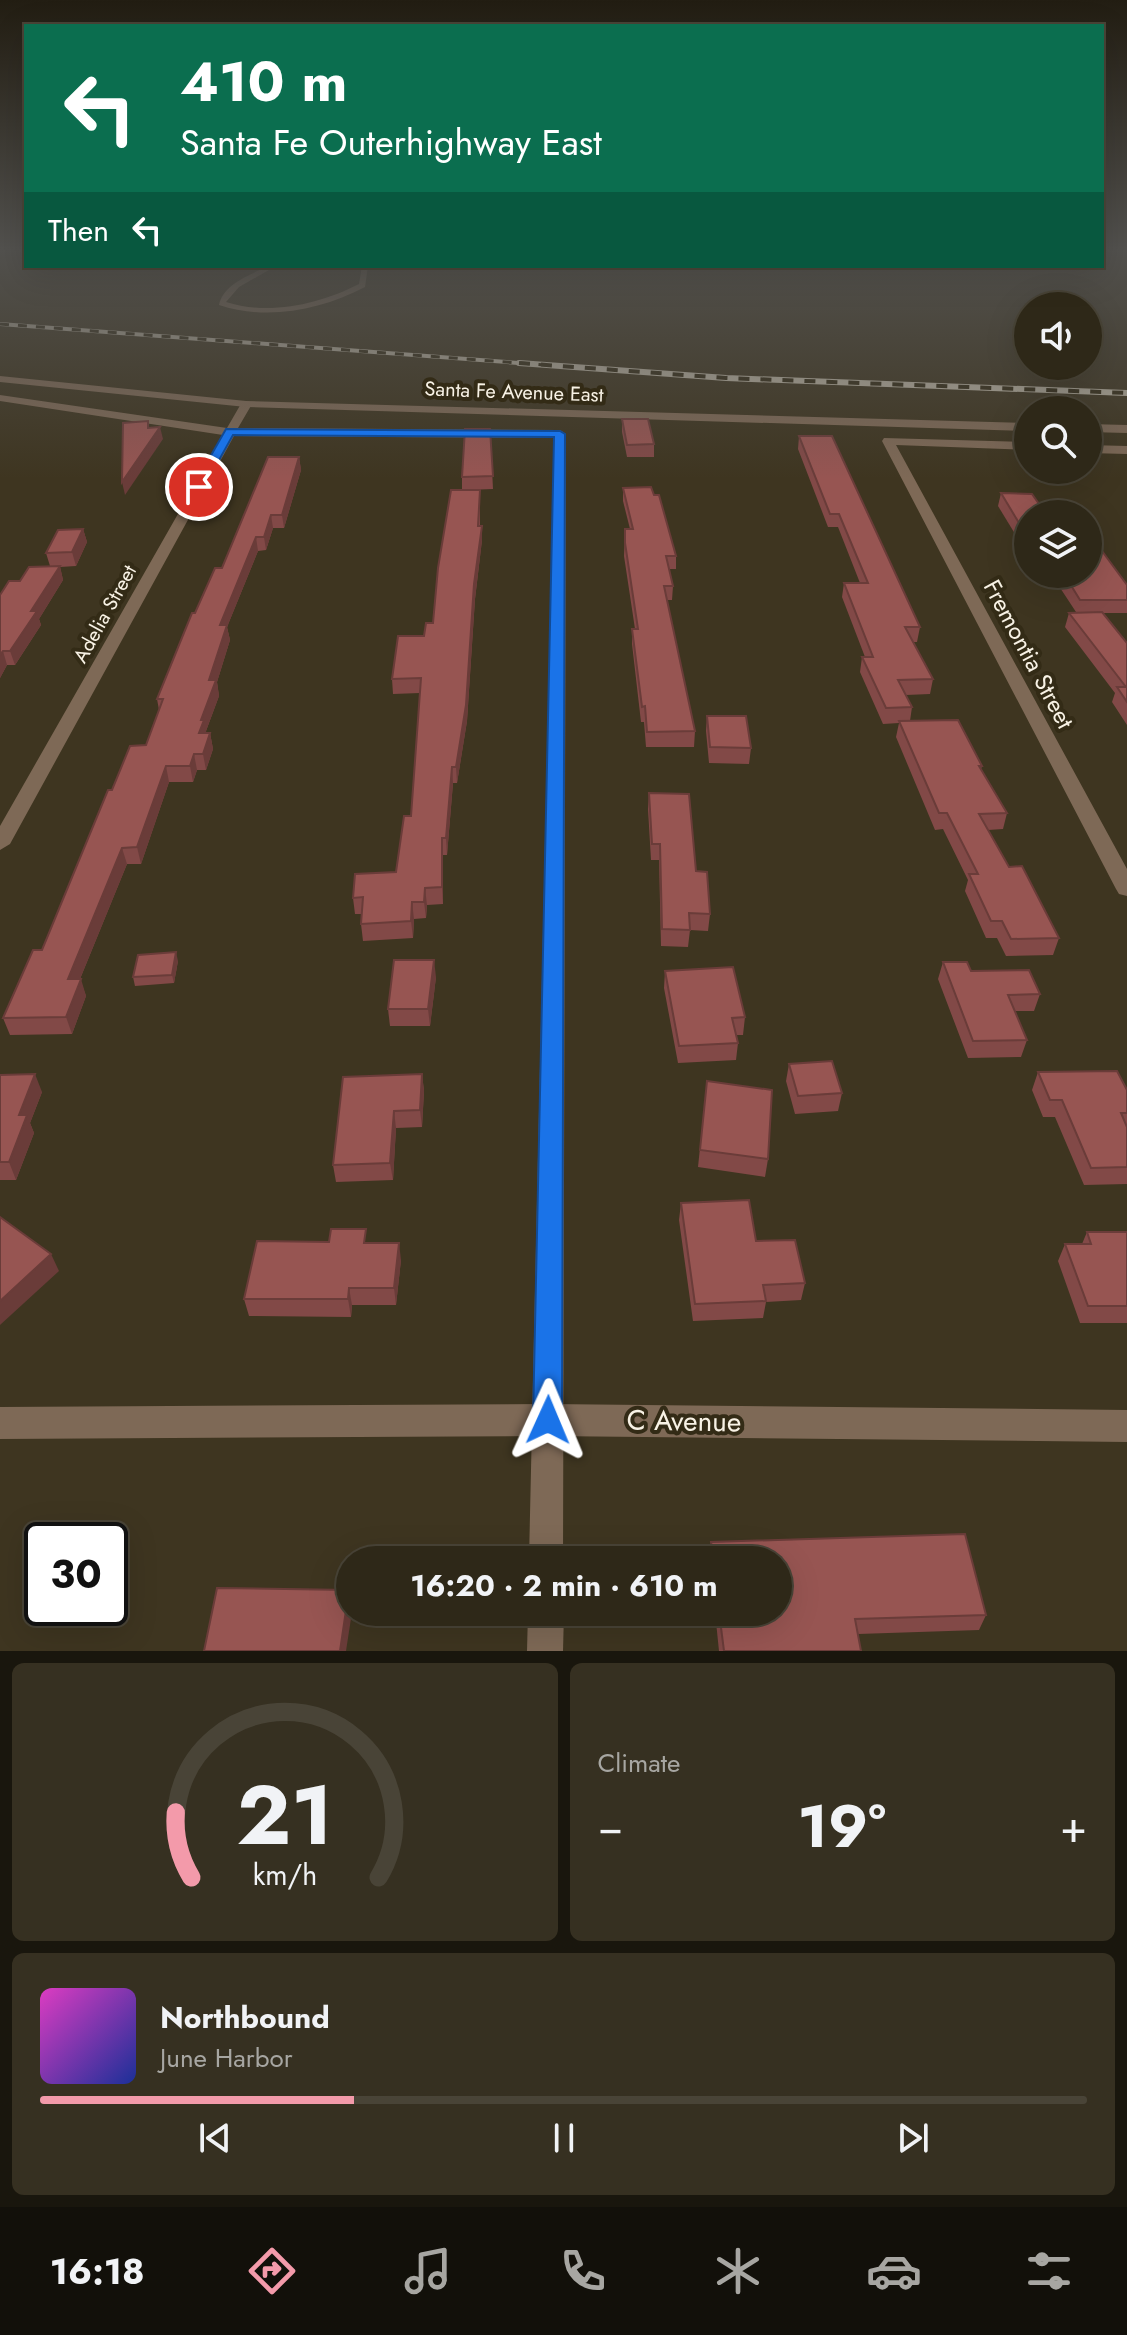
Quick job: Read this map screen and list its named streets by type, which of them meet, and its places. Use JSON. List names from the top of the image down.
{
  "streets": {
    "street": [
      "Santa Fe Avenue East",
      "Adelia Street",
      "Fremontia Street",
      "C Avenue"
    ]
  },
  "crossings": [
    ["Santa Fe Avenue East", "Adelia Street"]
  ],
  "page": {
    "turn": ["410 m", "Santa Fe Outerhighway East"],
    "then": "Then",
    "limit": "30",
    "trip": "16:20 · 2 min · 610 m",
    "tile": "Climate",
    "heat": ["−", "19°", "+"],
    "song": ["Northbound", "June Harbor"],
    "tabs": "16:18",
    "gauge": ["21", "km/h"]
  }
}
